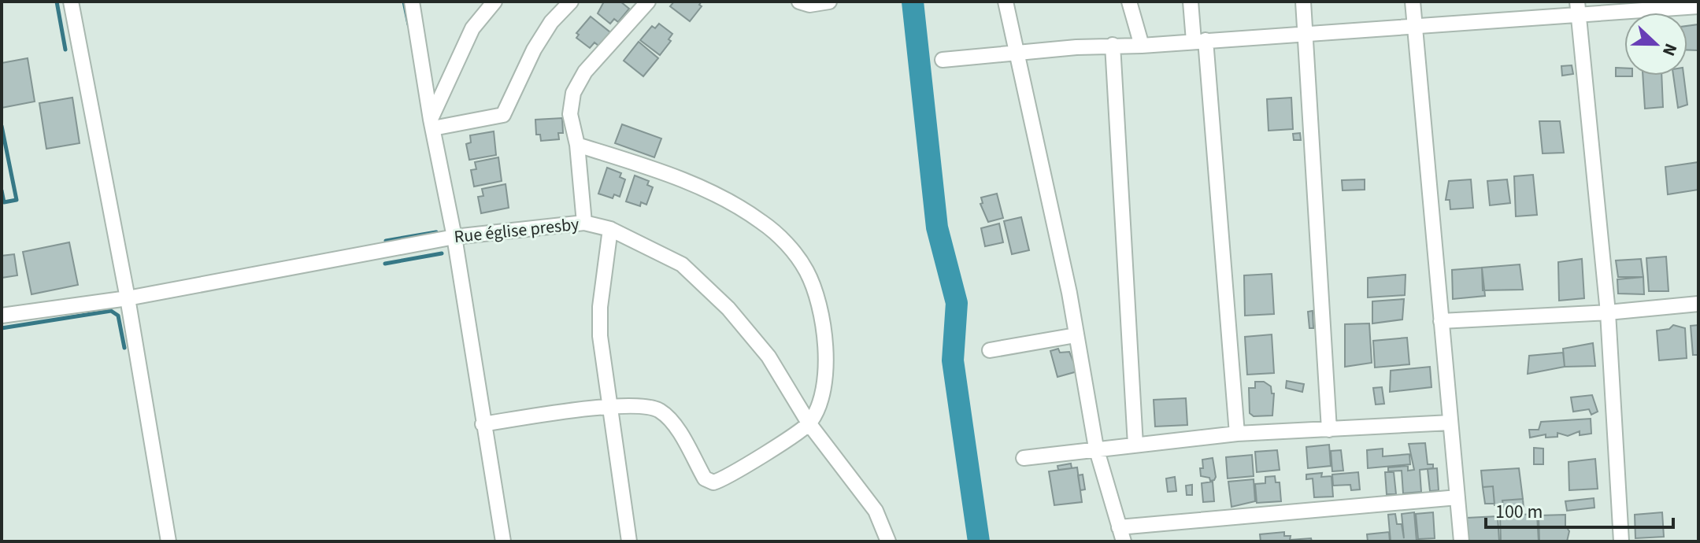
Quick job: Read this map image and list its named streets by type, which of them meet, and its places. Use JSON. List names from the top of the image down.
{
  "streets": {
    "street": ["Rue église presby"]
  },
  "scale_bar": "100 m",
  "north": "right"
}
